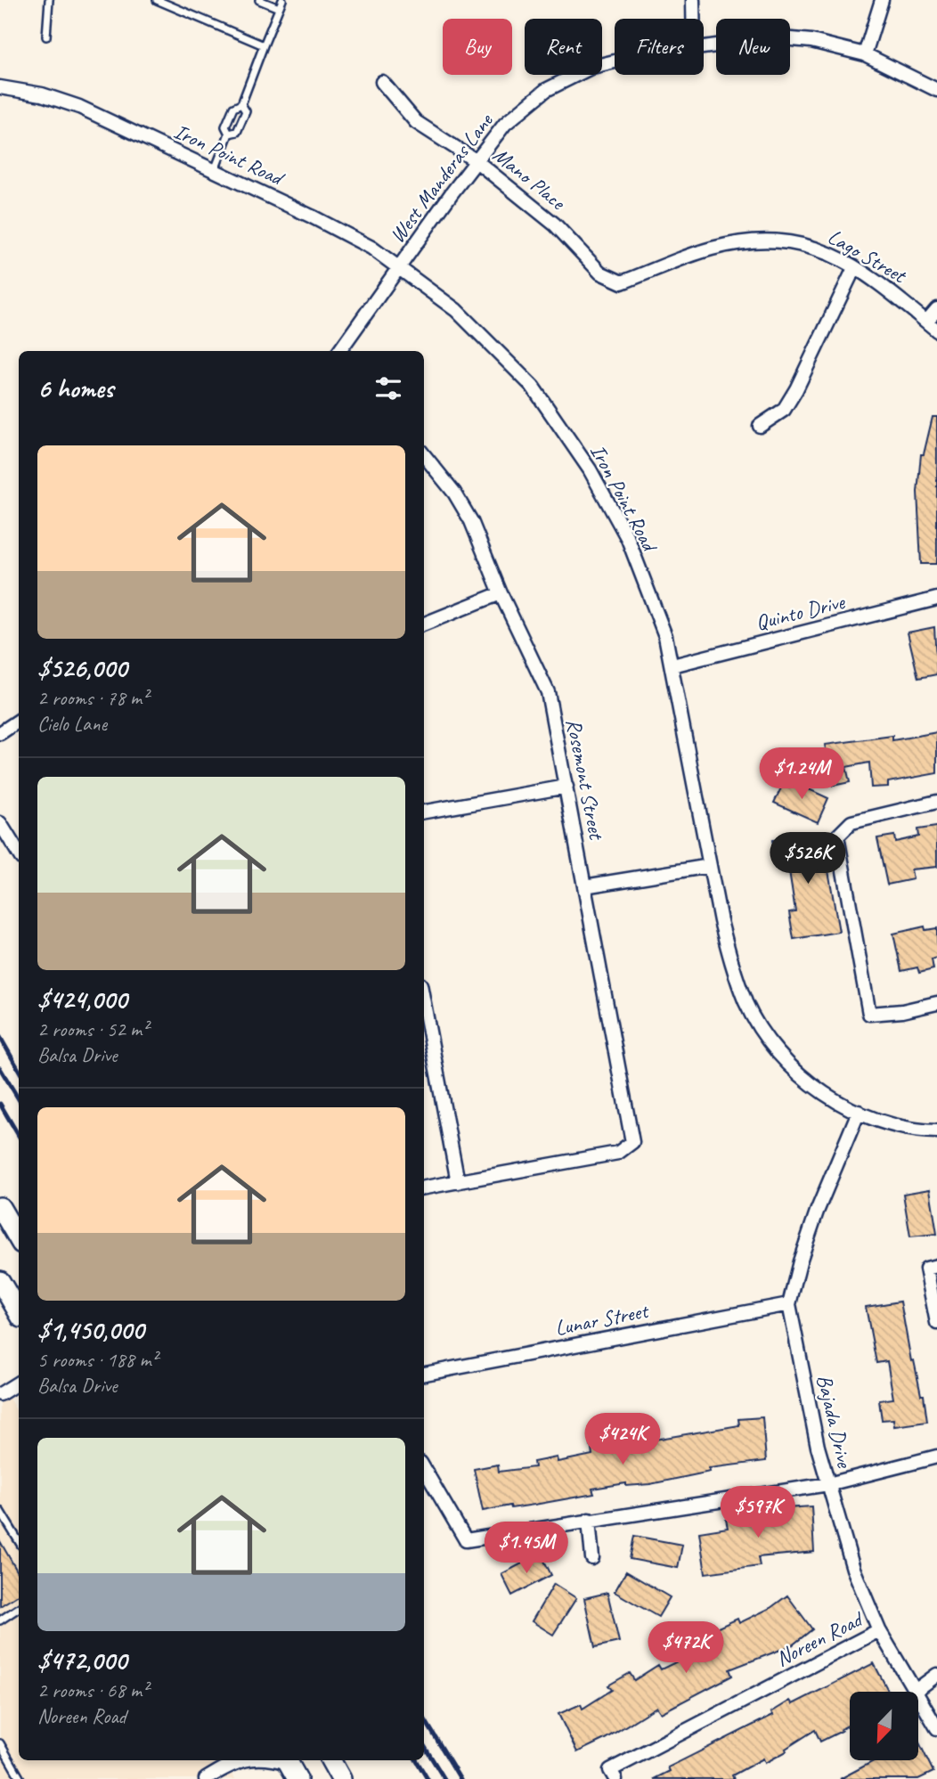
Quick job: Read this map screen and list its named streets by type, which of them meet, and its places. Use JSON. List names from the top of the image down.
{
  "streets": {
    "street": [
      "Iron Point Road",
      "West Manderas Lane",
      "Mano Place",
      "Lago Street",
      "Quinto Drive",
      "Rosemont Street",
      "Lunar Street",
      "Bajada Drive",
      "Noreen Road"
    ]
  },
  "crossings": [
    ["Iron Point Road", "West Manderas Lane"],
    ["Iron Point Road", "Quinto Drive"],
    ["Iron Point Road", "Bajada Drive"],
    ["West Manderas Lane", "Mano Place"],
    ["Mano Place", "Lago Street"],
    ["Lunar Street", "Bajada Drive"],
    ["Bajada Drive", "Noreen Road"]
  ],
  "north": "bottom left",
  "page": {
    "chip": [
      "Buy",
      "Rent",
      "Filters",
      "New"
    ],
    "heading": "6 homes",
    "list": [
      {
        "name": "$526,000",
        "note": "2 rooms · 78 m² · Cielo Lane"
      },
      {
        "name": "$424,000",
        "note": "2 rooms · 52 m² · Balsa Drive"
      },
      {
        "name": "$1,450,000",
        "note": "5 rooms · 188 m² · Balsa Drive"
      },
      {
        "name": "$472,000",
        "note": "2 rooms · 68 m² · Noreen Road"
      }
    ],
    "price": [
      "$1.24M",
      "$526K",
      "$424K",
      "$597K",
      "$1.45M",
      "$472K"
    ]
  }
}
